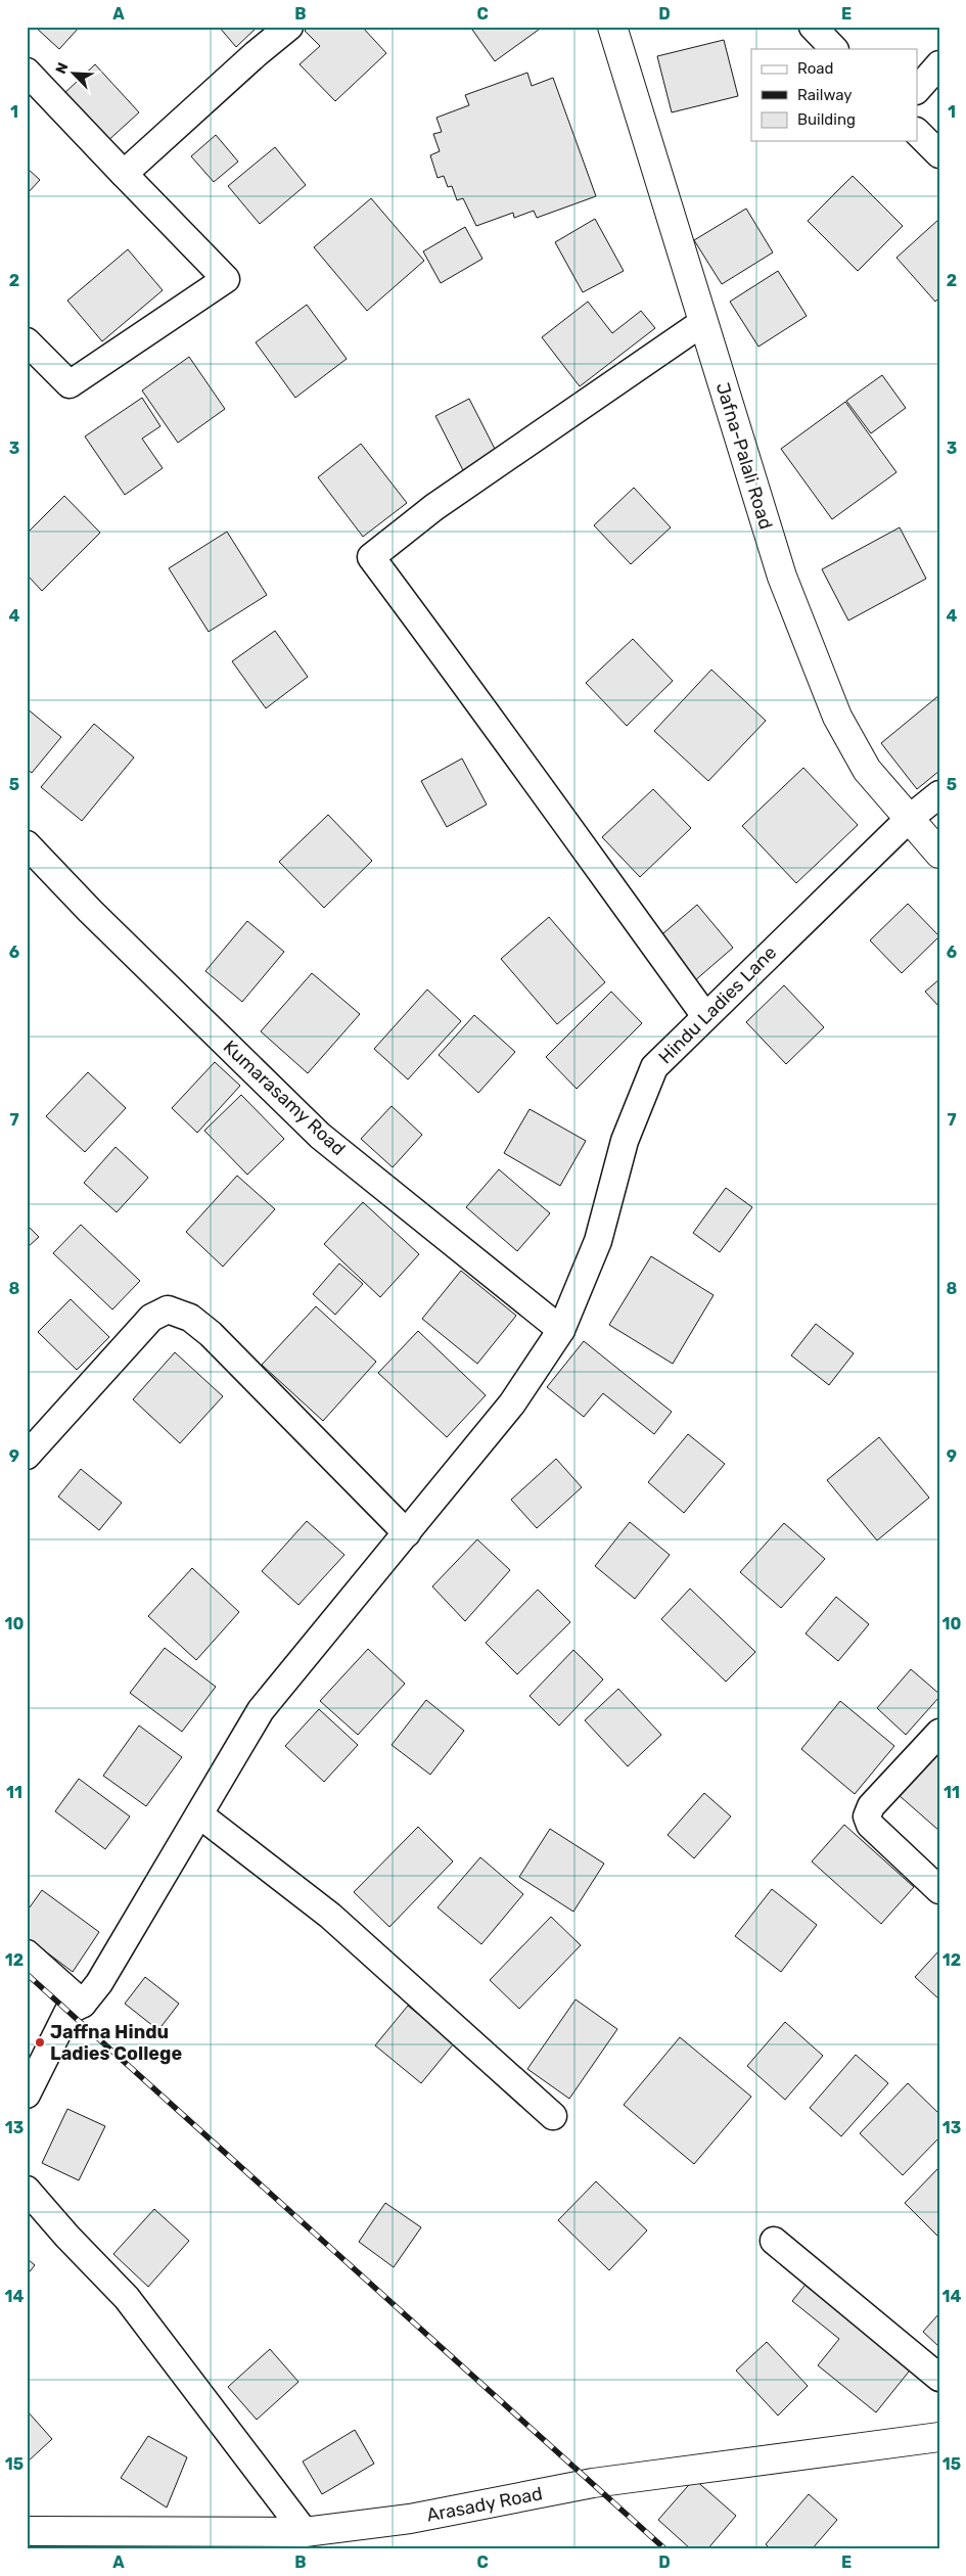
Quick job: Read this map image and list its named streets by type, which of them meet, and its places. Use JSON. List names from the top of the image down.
{
  "streets": {
    "main road": ["Jafna-Palali Road", "Arasady Road"],
    "street": ["Hindu Ladies Lane", "Kumarasamy Road"]
  },
  "crossings": [
    ["Jafna-Palali Road", "Hindu Ladies Lane"],
    ["Hindu Ladies Lane", "Kumarasamy Road"]
  ],
  "places": ["Jaffna Hindu Ladies College"],
  "legend": ["Road", "Railway", "Building"],
  "north": "top left",
  "grid": {
    "columns": [
      "A",
      "B",
      "C",
      "D",
      "E"
    ],
    "rows": [
      "1",
      "2",
      "3",
      "4",
      "5",
      "6",
      "7",
      "8",
      "9",
      "10",
      "11",
      "12",
      "13",
      "14",
      "15"
    ]
  }
}
